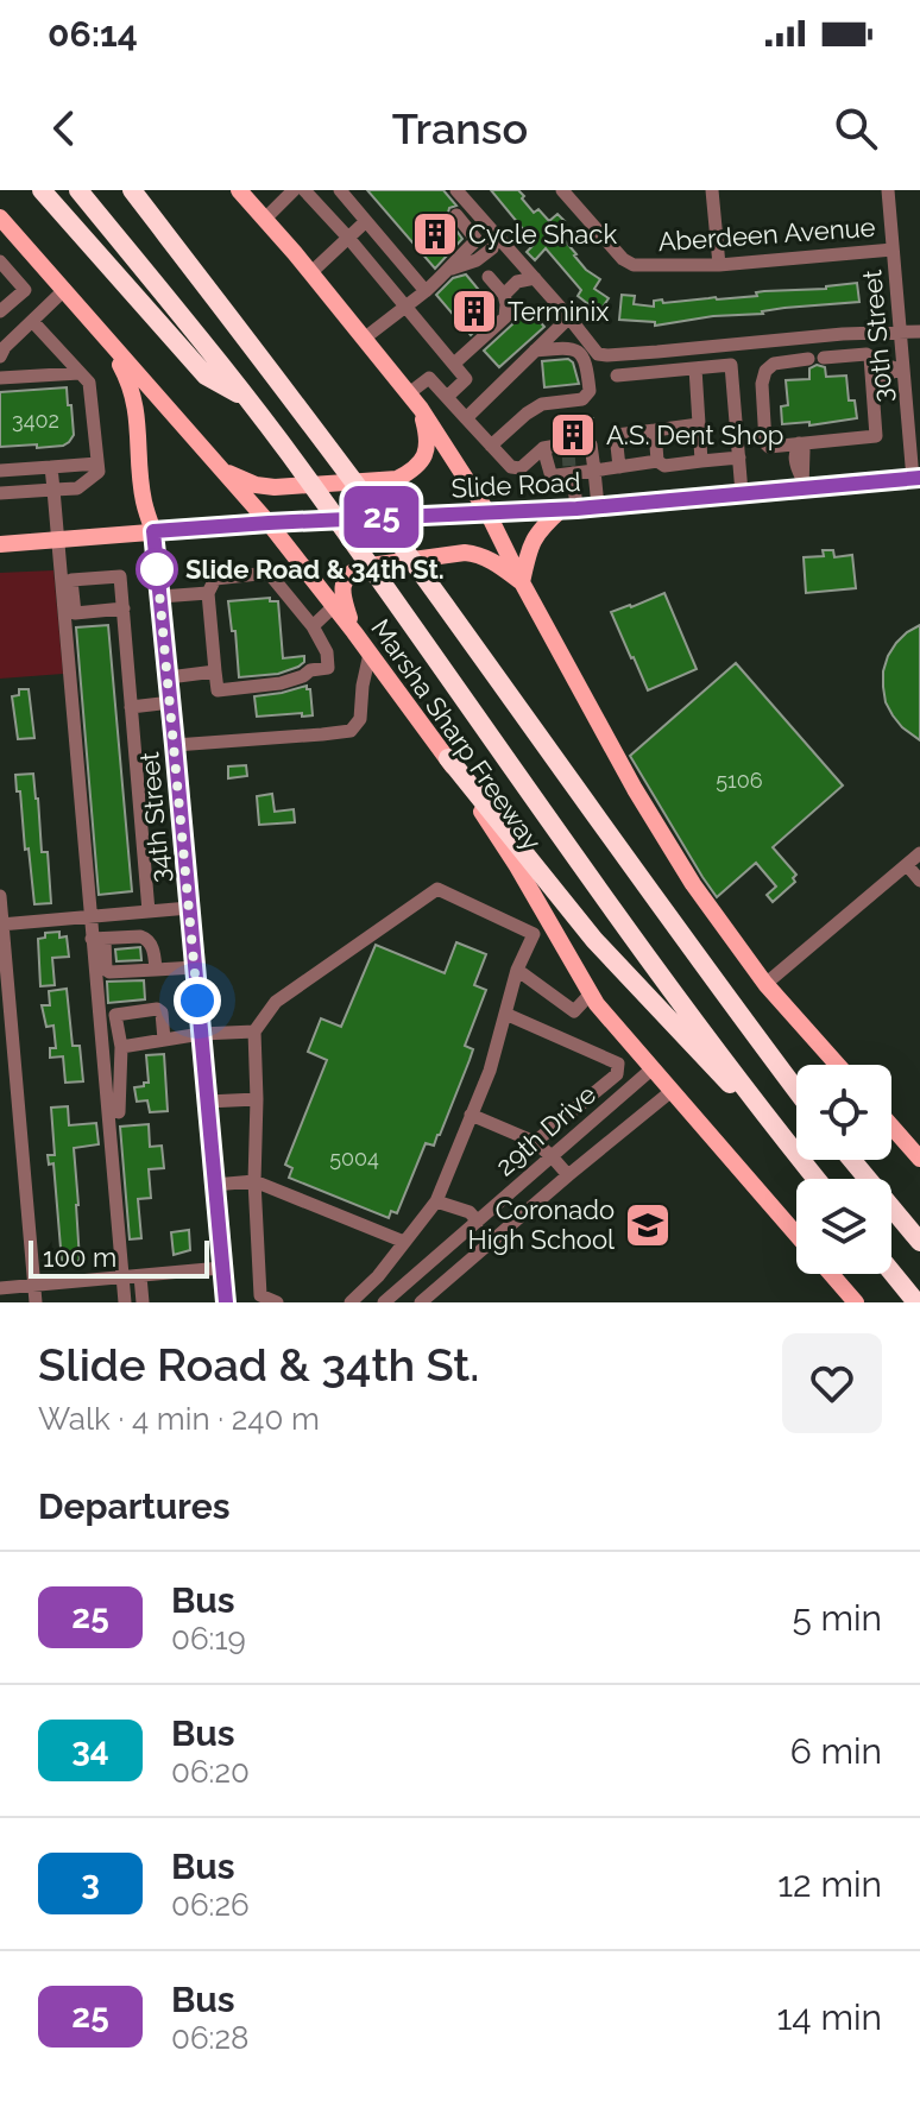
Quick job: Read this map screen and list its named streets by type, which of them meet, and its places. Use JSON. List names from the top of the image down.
{
  "streets": {
    "highway": ["Marsha Sharp Freeway"],
    "main road": ["Slide Road", "34th Street"],
    "street": ["Aberdeen Avenue", "30th Street", "29th Drive"]
  },
  "crossings": [
    ["Aberdeen Avenue", "30th Street"],
    ["30th Street", "Slide Road"],
    ["Slide Road", "Marsha Sharp Freeway"],
    ["Slide Road", "34th Street"],
    ["Marsha Sharp Freeway", "34th Street"],
    ["Marsha Sharp Freeway", "29th Drive"]
  ],
  "places": {
    "building": ["Cycle Shack", "Terminix", "A.S. Dent Shop"],
    "other": ["Slide Road & 34th St."],
    "school or university": ["Coronado High School"]
  },
  "lines": ["bus line 25"],
  "house_numbers": ["3402", "5106", "5004"],
  "scale_bar": "100 m",
  "page": {
    "status": "06:14",
    "header": "Transo",
    "on_map": "25",
    "scale": "100 m",
    "heading": [
      ["Slide Road & 34th St.", "Walk · 4 min · 240 m"],
      "Departures"
    ],
    "list": [
      {
        "mark": "25",
        "name": "Bus",
        "note": "06:19",
        "value": "5 min"
      },
      {
        "mark": "34",
        "name": "Bus",
        "note": "06:20",
        "value": "6 min"
      },
      {
        "mark": "3",
        "name": "Bus",
        "note": "06:26",
        "value": "12 min"
      },
      {
        "mark": "25",
        "name": "Bus",
        "note": "06:28",
        "value": "14 min"
      }
    ]
  }
}
